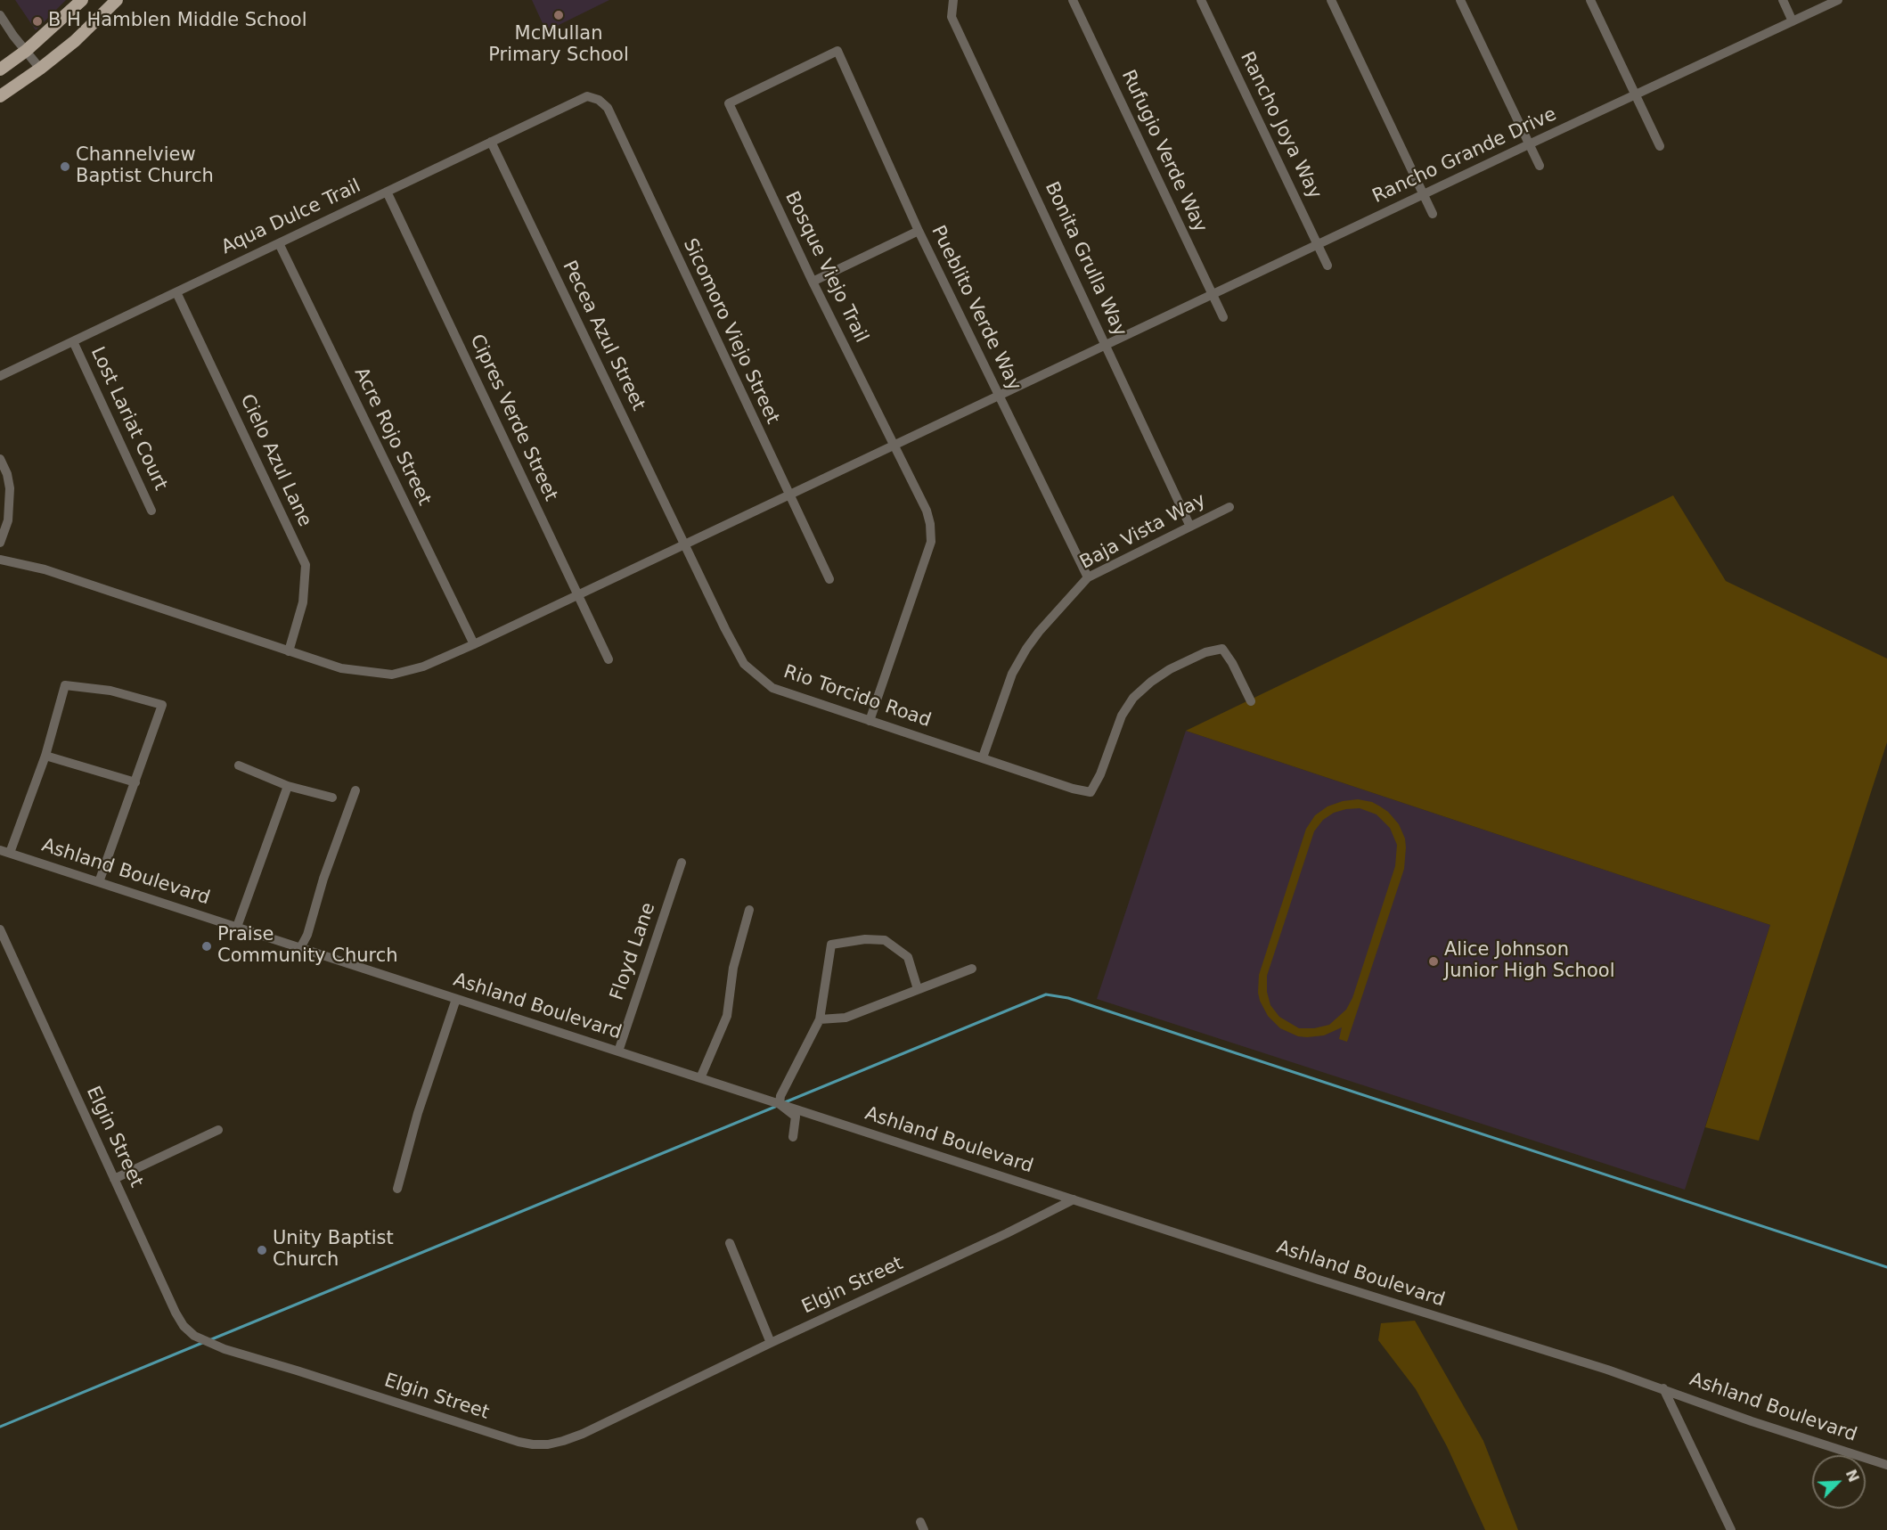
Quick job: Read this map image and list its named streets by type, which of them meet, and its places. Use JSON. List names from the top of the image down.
{
  "streets": {
    "street": [
      "Rancho Joya Way",
      "Rufugio Verde Way",
      "Rancho Grande Drive",
      "Aqua Dulce Trail",
      "Bonita Grulla Way",
      "Bosque Viejo Trail",
      "Pueblito Verde Way",
      "Sicomoro Viejo Street",
      "Pecea Azul Street",
      "Cipres Verde Street",
      "Lost Lariat Court",
      "Acre Rojo Street",
      "Cielo Azul Lane",
      "Baja Vista Way",
      "Rio Torcido Road",
      "Ashland Boulevard",
      "Floyd Lane",
      "Elgin Street"
    ]
  },
  "crossings": [
    ["Rancho Joya Way", "Rancho Grande Drive"],
    ["Rufugio Verde Way", "Rancho Grande Drive"],
    ["Rancho Grande Drive", "Bonita Grulla Way"],
    ["Rancho Grande Drive", "Bosque Viejo Trail"],
    ["Rancho Grande Drive", "Pueblito Verde Way"],
    ["Rancho Grande Drive", "Sicomoro Viejo Street"],
    ["Rancho Grande Drive", "Pecea Azul Street"],
    ["Rancho Grande Drive", "Cipres Verde Street"],
    ["Rancho Grande Drive", "Acre Rojo Street"],
    ["Rancho Grande Drive", "Cielo Azul Lane"],
    ["Rancho Grande Drive", "Rio Torcido Road"],
    ["Aqua Dulce Trail", "Sicomoro Viejo Street"],
    ["Aqua Dulce Trail", "Pecea Azul Street"],
    ["Aqua Dulce Trail", "Cipres Verde Street"],
    ["Aqua Dulce Trail", "Lost Lariat Court"],
    ["Aqua Dulce Trail", "Acre Rojo Street"],
    ["Aqua Dulce Trail", "Cielo Azul Lane"],
    ["Bonita Grulla Way", "Baja Vista Way"],
    ["Bosque Viejo Trail", "Pueblito Verde Way"],
    ["Bosque Viejo Trail", "Rio Torcido Road"],
    ["Pueblito Verde Way", "Baja Vista Way"],
    ["Pecea Azul Street", "Rio Torcido Road"],
    ["Baja Vista Way", "Rio Torcido Road"],
    ["Ashland Boulevard", "Floyd Lane"],
    ["Ashland Boulevard", "Elgin Street"]
  ],
  "places": [
    "McMullan Primary School",
    "B H Hamblen Middle School",
    "Channelview Baptist Church",
    "Praise Community Church",
    "Alice Johnson Junior High School",
    "Unity Baptist Church"
  ],
  "north": "top right"
}
